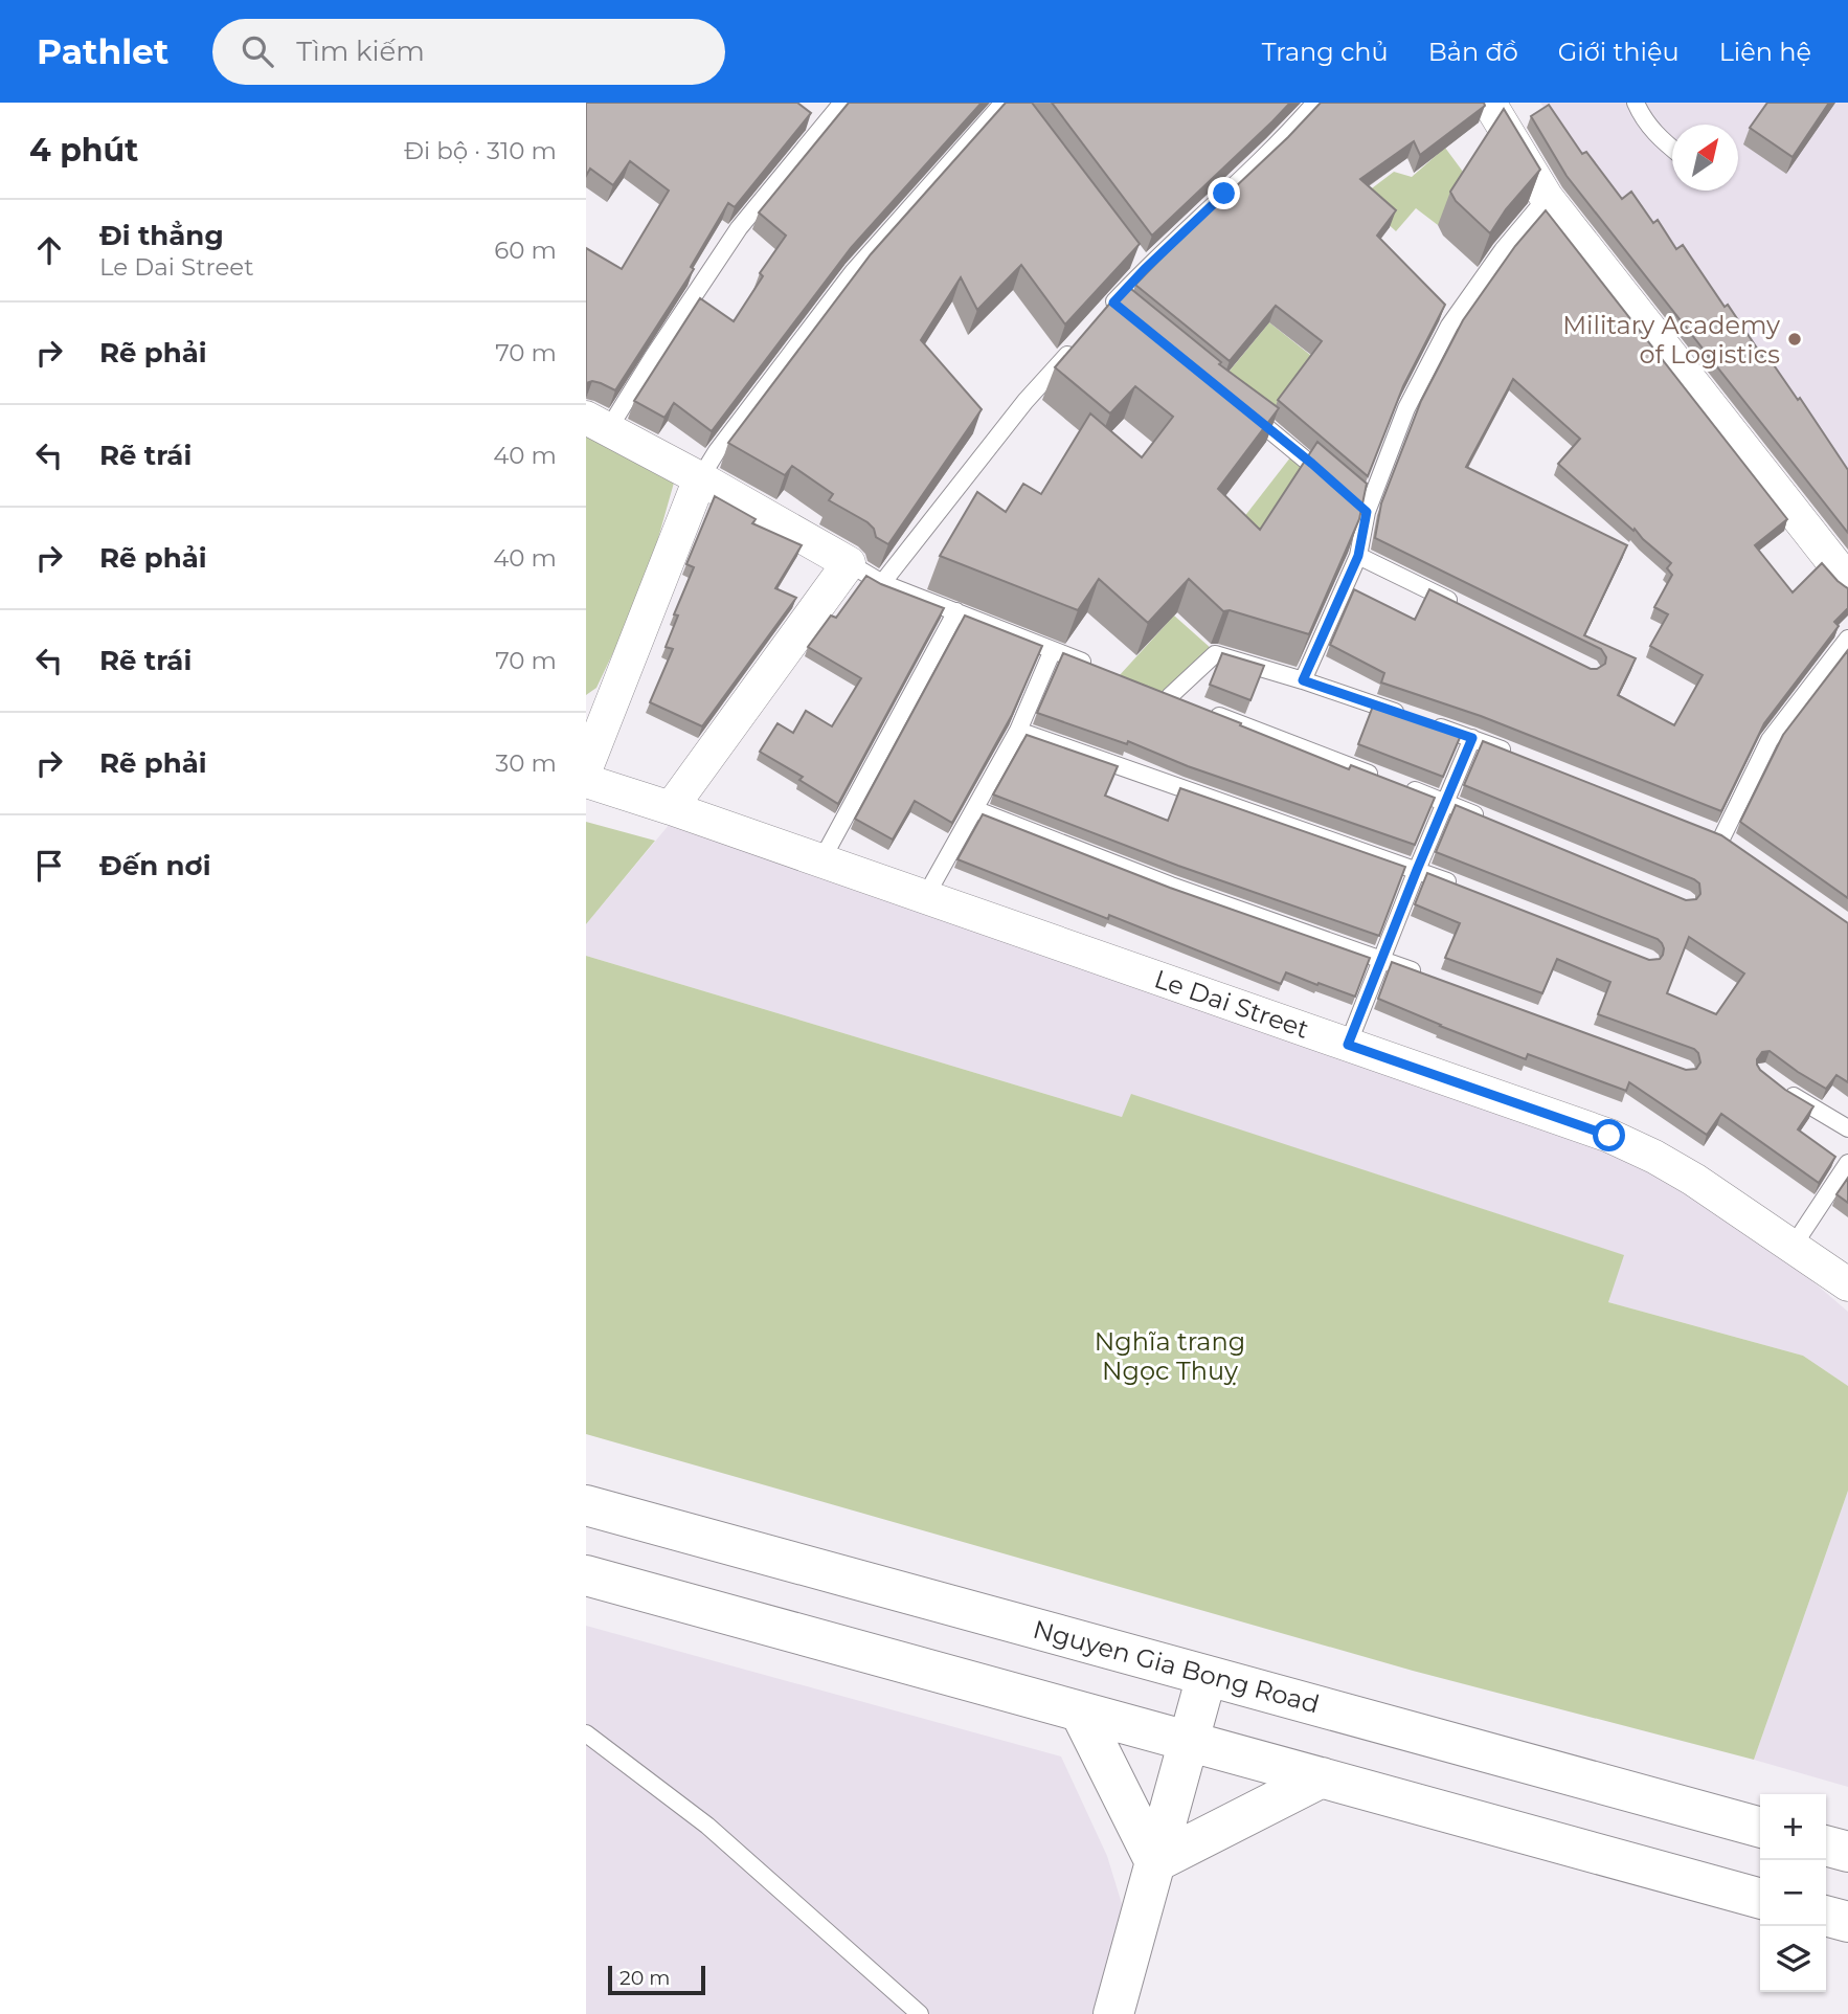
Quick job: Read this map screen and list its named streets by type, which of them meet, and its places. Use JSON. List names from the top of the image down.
{
  "streets": {
    "main road": ["Nguyen Gia Bong Road"],
    "street": ["Le Dai Street"]
  },
  "parks": ["Nghĩa trang Ngọc Thuỵ"],
  "places": ["Military Academy of Logistics"],
  "scale_bar": "20 m",
  "north": "top right",
  "page": {
    "header": "Pathlet",
    "search": "Tìm kiếm",
    "nav": [
      "Trang chủ",
      "Bản đồ",
      "Giới thiệu",
      "Liên hệ"
    ],
    "heading": ["4 phút", "Đi bộ · 310 m"],
    "list": [
      ["Đi thẳng", "Le Dai Street", "60 m"],
      ["Rẽ phải", "70 m"],
      ["Rẽ trái", "40 m"],
      ["Rẽ phải", "40 m"],
      ["Rẽ trái", "70 m"],
      ["Rẽ phải", "30 m"],
      "Đến nơi"
    ],
    "map_buttons": ["+", "−"],
    "scale": "20 m"
  }
}
